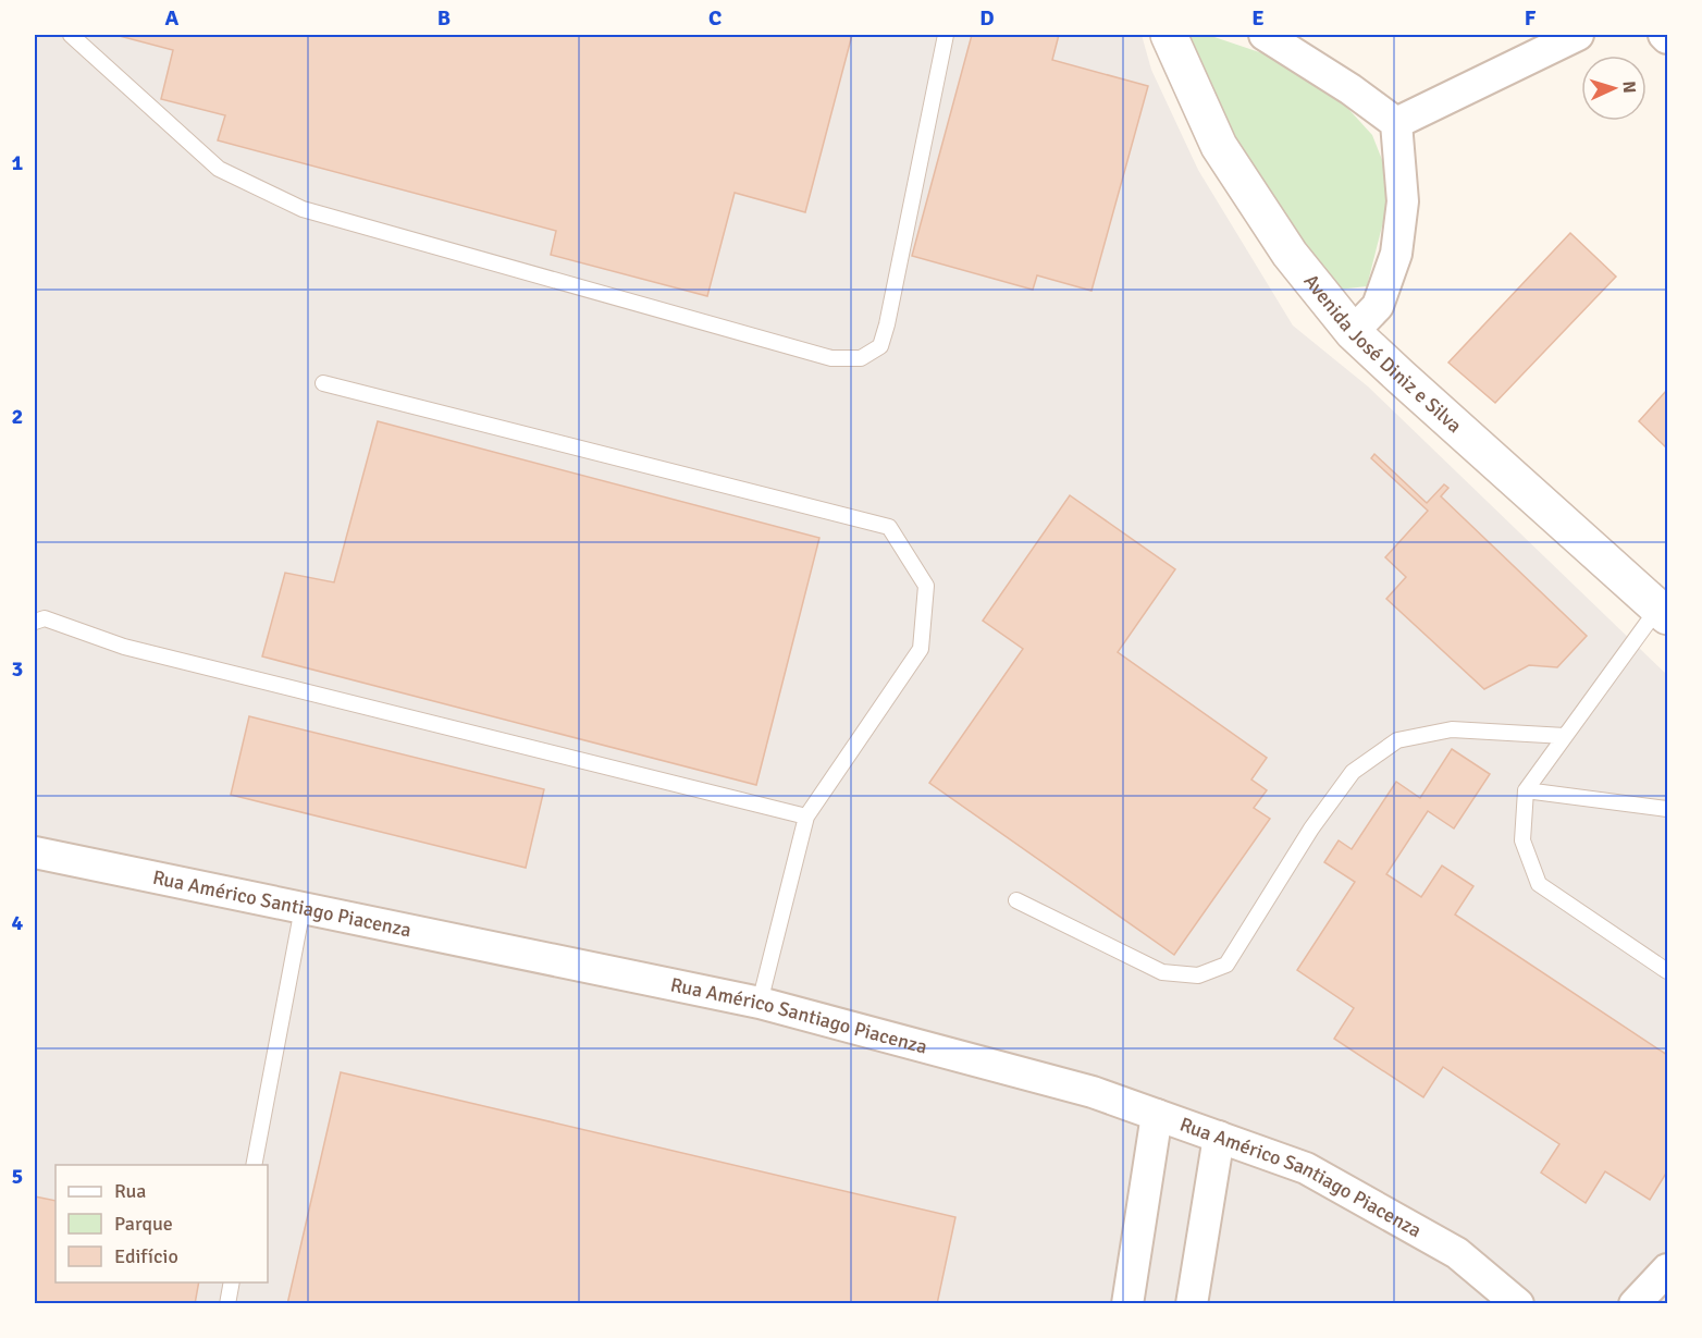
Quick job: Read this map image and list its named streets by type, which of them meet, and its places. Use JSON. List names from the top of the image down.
{
  "streets": {
    "street": ["Avenida José Diniz e Silva", "Rua Américo Santiago Piacenza"]
  },
  "legend": ["Rua", "Parque", "Edifício"],
  "north": "right",
  "grid": {
    "columns": [
      "A",
      "B",
      "C",
      "D",
      "E",
      "F"
    ],
    "rows": [
      "1",
      "2",
      "3",
      "4",
      "5"
    ]
  }
}
